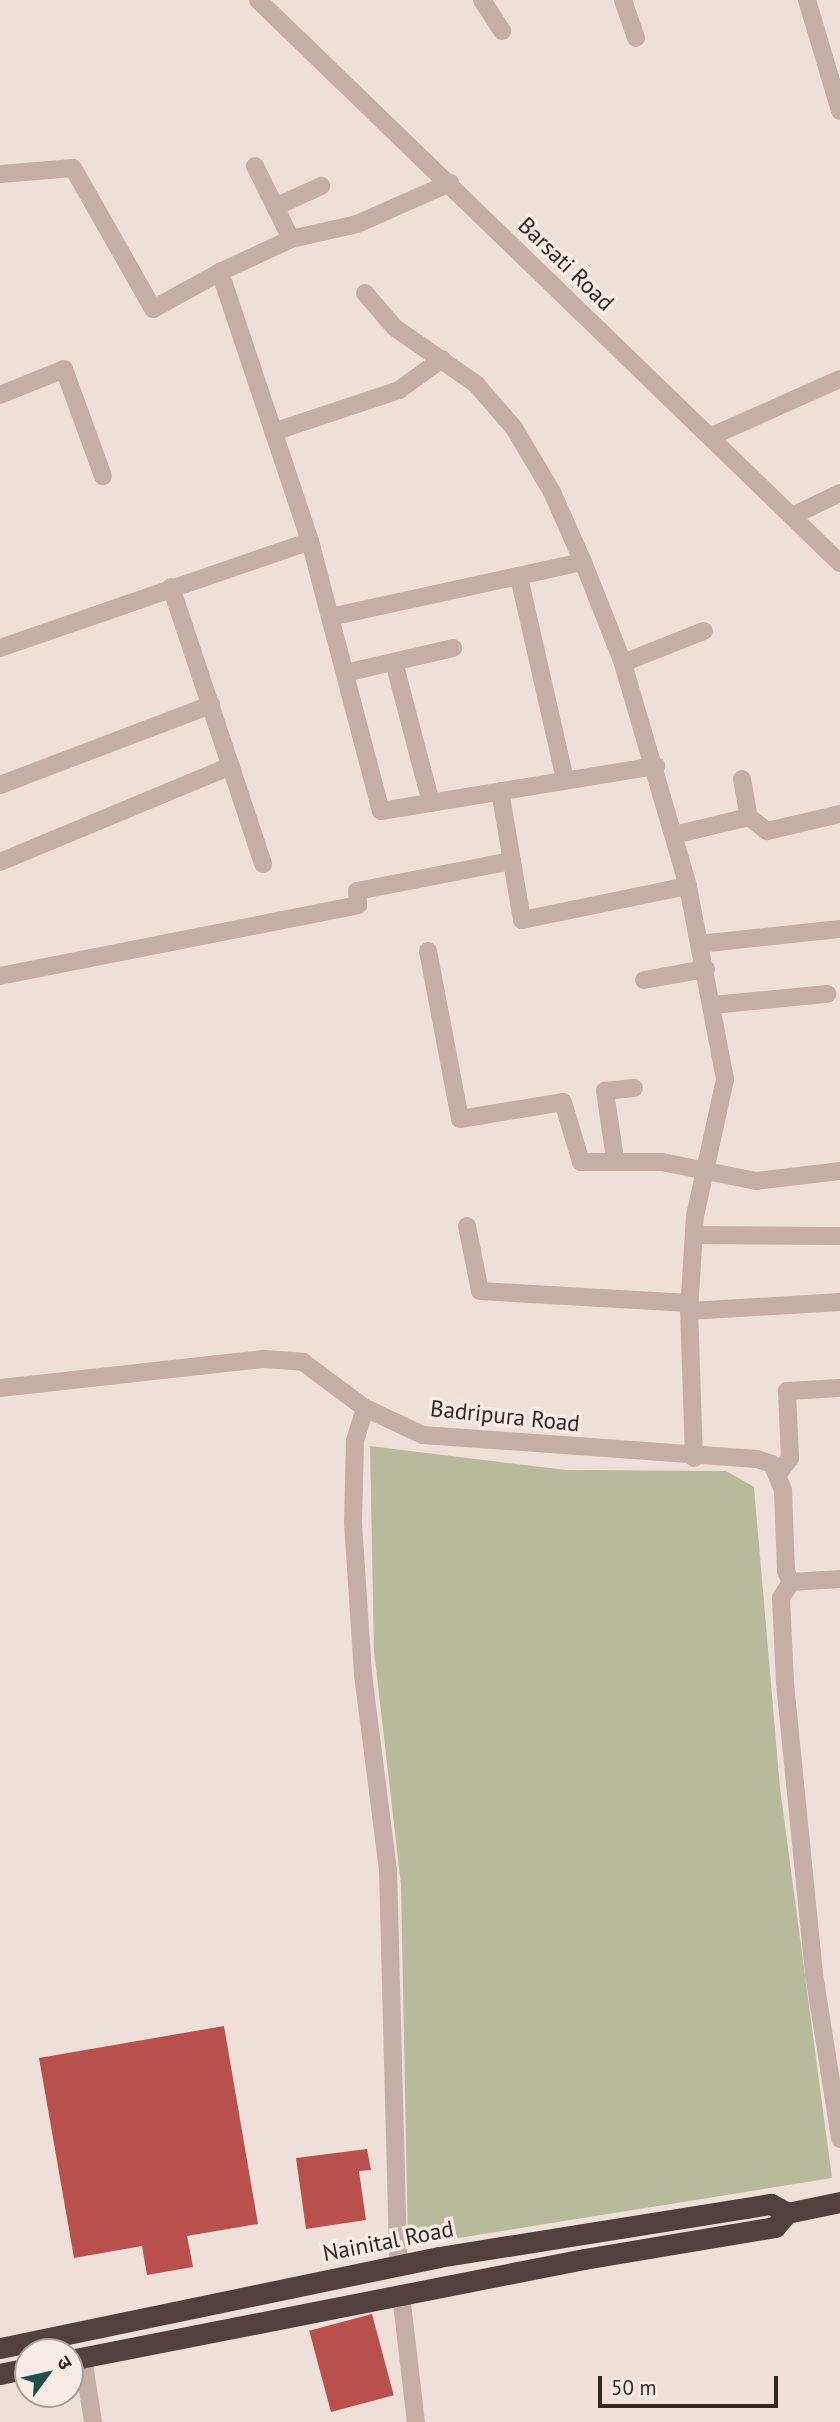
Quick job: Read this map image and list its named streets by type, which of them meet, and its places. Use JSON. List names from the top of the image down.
{
  "streets": {
    "highway": ["Nainital Road"],
    "street": ["Barsati Road", "Badripura Road"]
  },
  "scale_bar": "50 m",
  "north": "top right"
}
